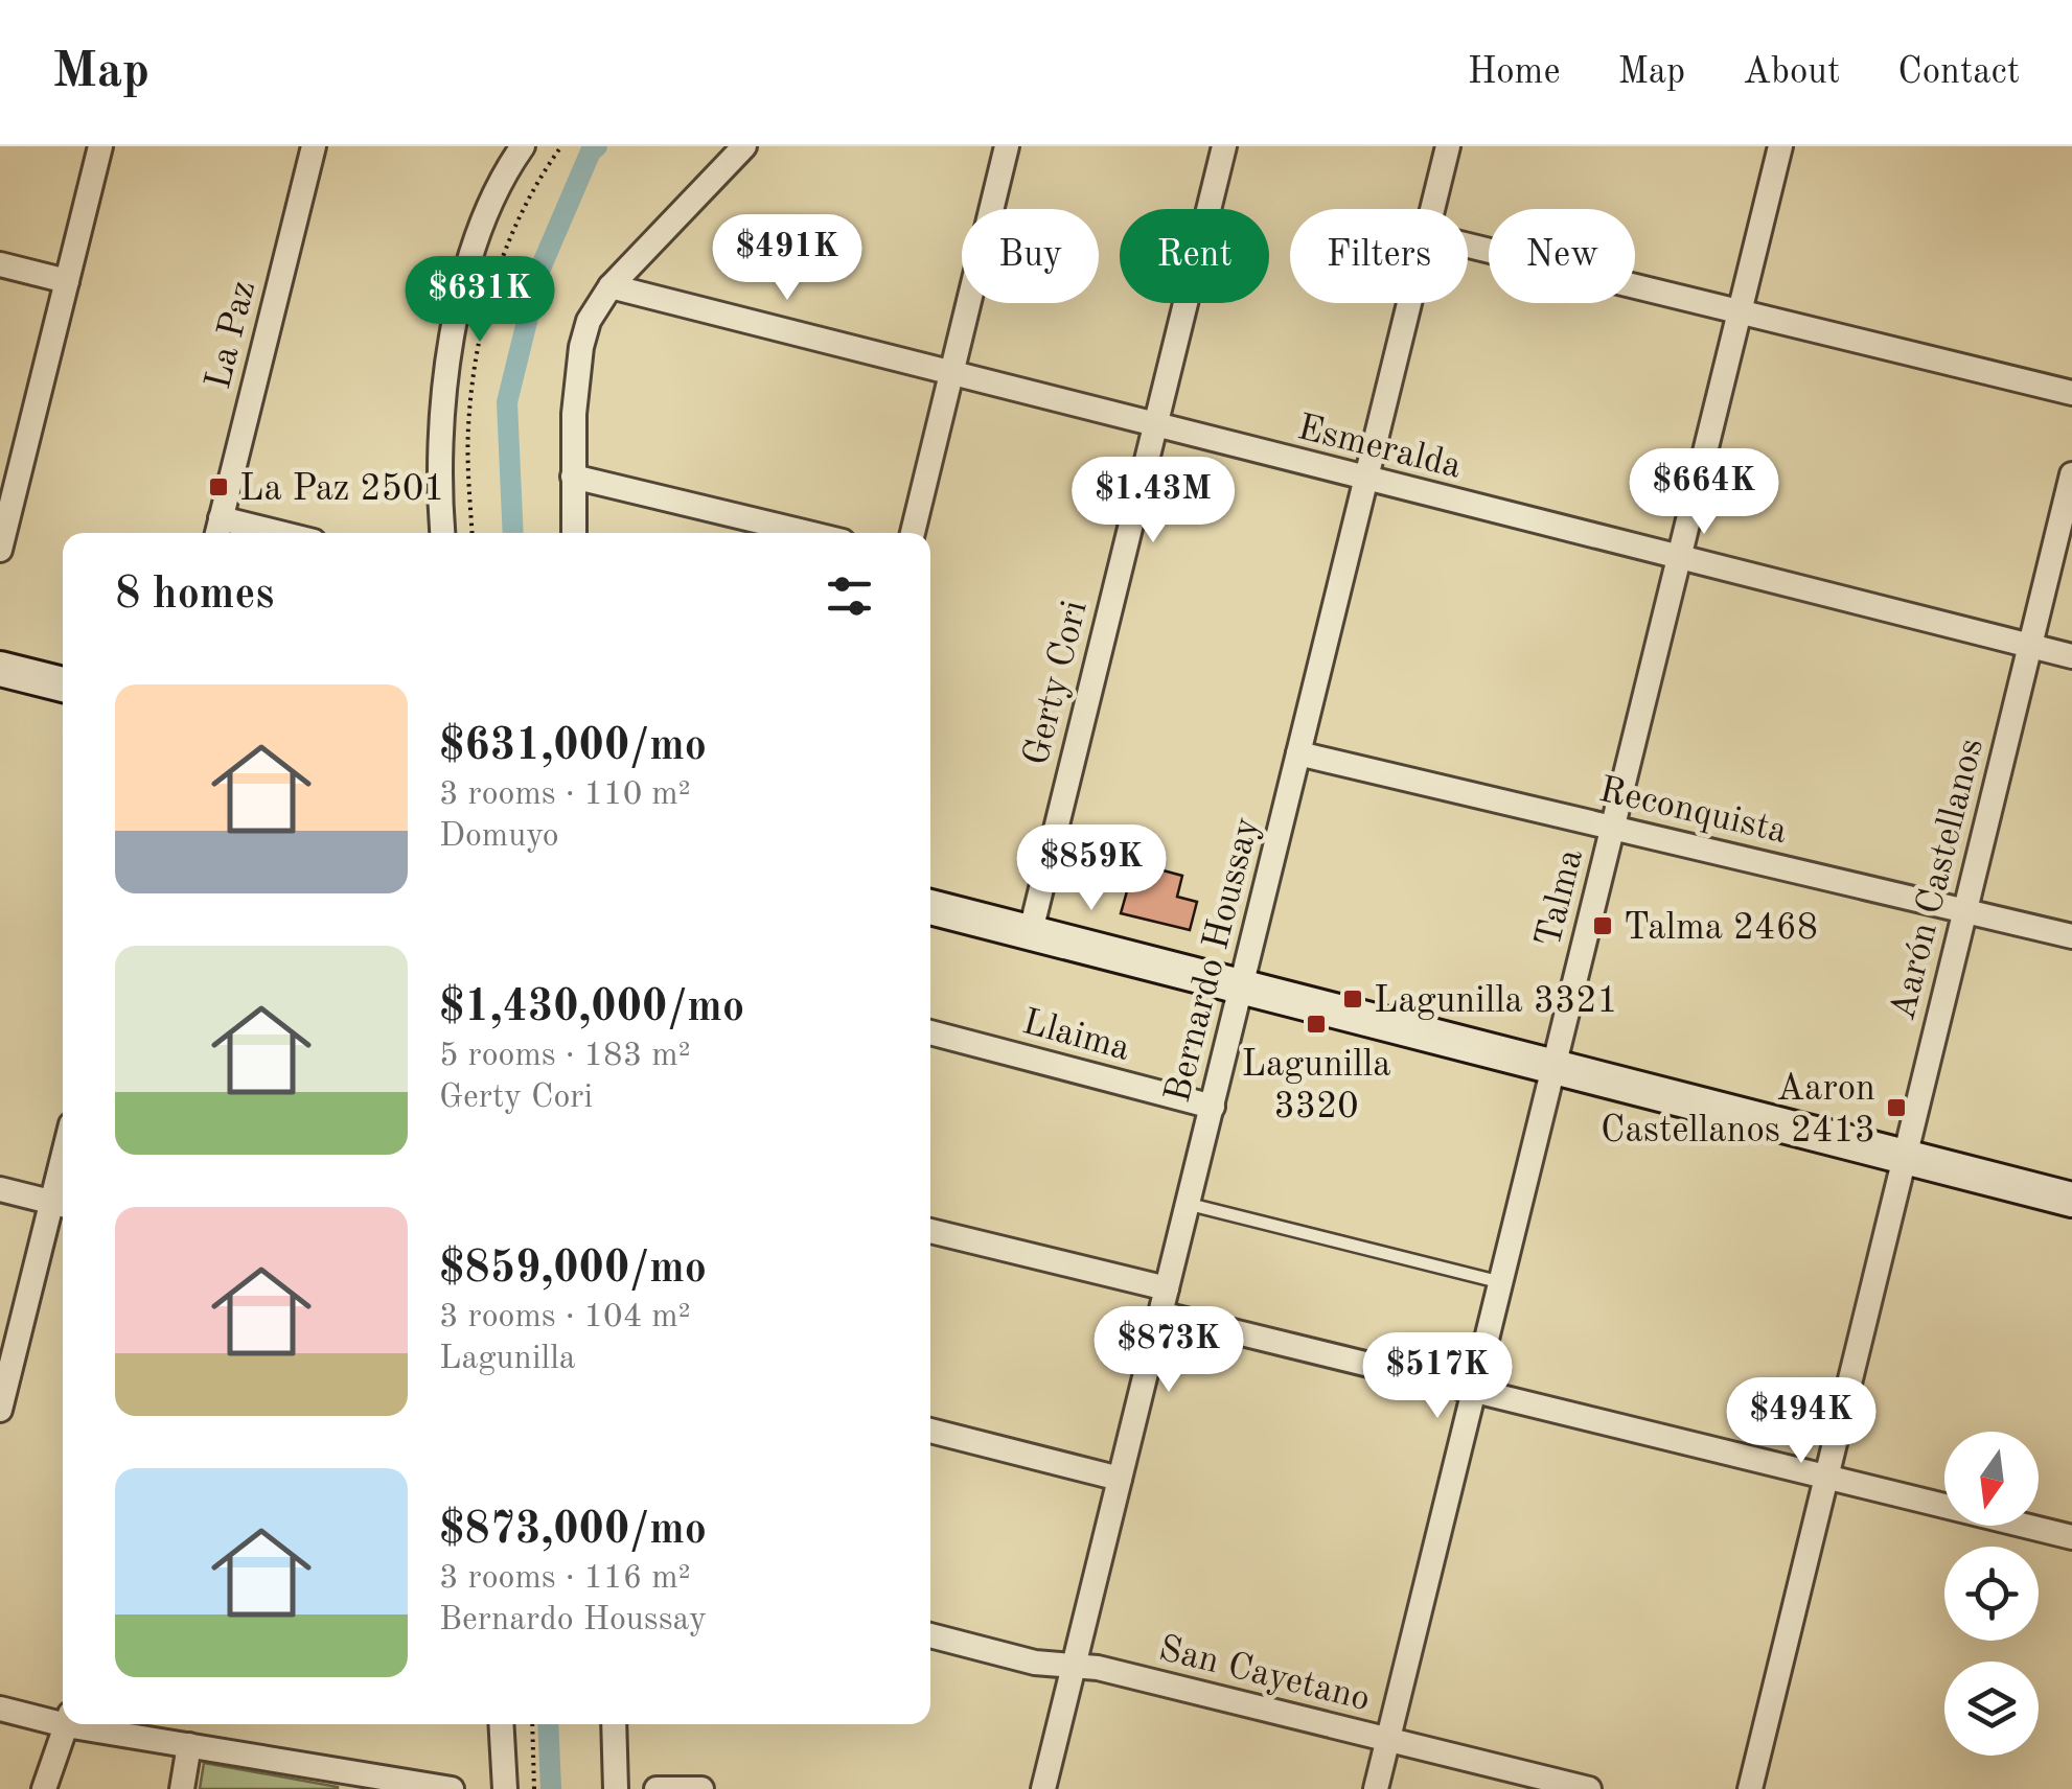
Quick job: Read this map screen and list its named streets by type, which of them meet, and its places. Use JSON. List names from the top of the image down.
{
  "streets": {
    "street": [
      "La Paz",
      "Esmeralda",
      "Gerty Cori",
      "Reconquista",
      "Aarón Castellanos",
      "Talma",
      "Bernardo Houssay",
      "Llaima",
      "San Cayetano"
    ]
  },
  "crossings": [
    ["Esmeralda", "Gerty Cori"],
    ["Esmeralda", "Aarón Castellanos"],
    ["Esmeralda", "Talma"],
    ["Esmeralda", "Bernardo Houssay"],
    ["Reconquista", "Aarón Castellanos"],
    ["Reconquista", "Talma"],
    ["Reconquista", "Bernardo Houssay"],
    ["Talma", "San Cayetano"],
    ["Bernardo Houssay", "Llaima"],
    ["Bernardo Houssay", "San Cayetano"]
  ],
  "places": {
    "transit": [
      "La Paz 2501",
      "Talma 2468",
      "Lagunilla 3321",
      "Lagunilla 3320",
      "Aaron Castellanos 2413"
    ]
  },
  "north": "bottom",
  "page": {
    "header": "Map",
    "nav": [
      "Home",
      "Map",
      "About",
      "Contact"
    ],
    "chip": [
      "Buy",
      "Rent",
      "Filters",
      "New"
    ],
    "price": [
      "$491K",
      "$631K",
      "$664K",
      "$1.43M",
      "$859K",
      "$873K",
      "$517K",
      "$494K"
    ],
    "heading": "8 homes",
    "list": [
      {
        "name": "$631,000/mo",
        "note": "3 rooms · 110 m² · Domuyo"
      },
      {
        "name": "$1,430,000/mo",
        "note": "5 rooms · 183 m² · Gerty Cori"
      },
      {
        "name": "$859,000/mo",
        "note": "3 rooms · 104 m² · Lagunilla"
      },
      {
        "name": "$873,000/mo",
        "note": "3 rooms · 116 m² · Bernardo Houssay"
      }
    ]
  }
}
